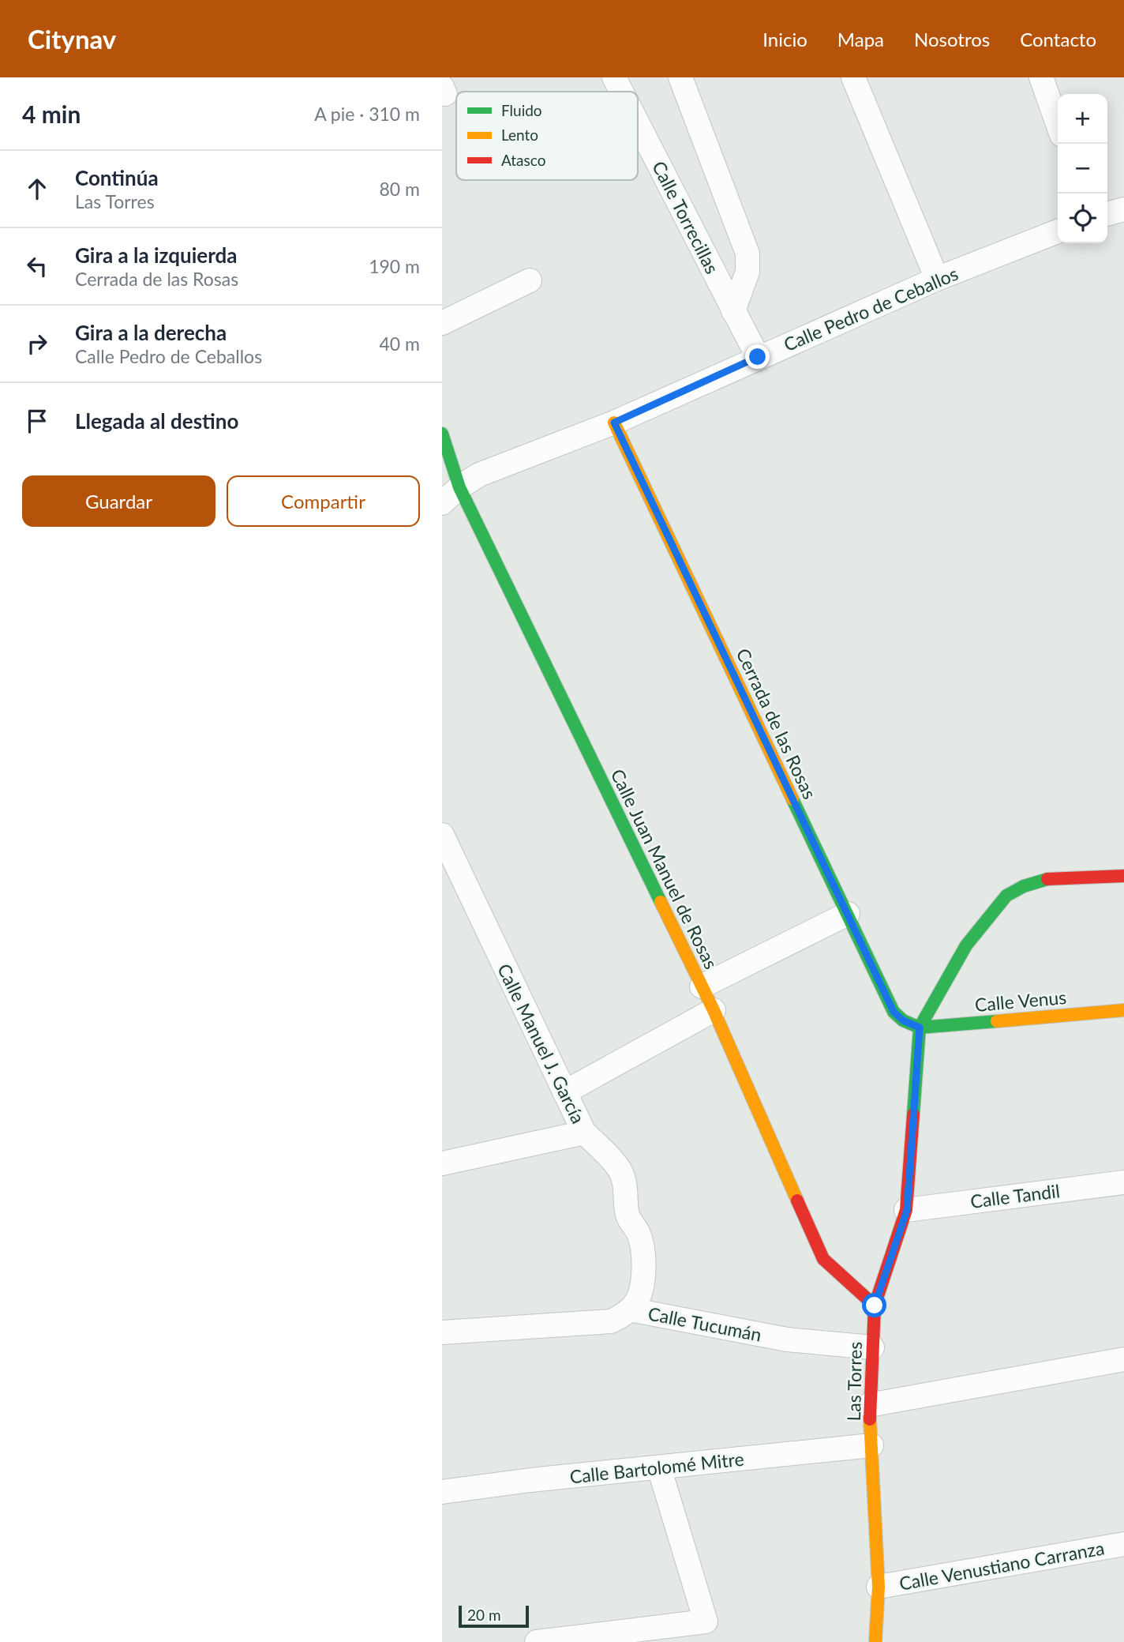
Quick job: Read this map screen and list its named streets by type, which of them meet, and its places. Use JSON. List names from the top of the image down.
{
  "streets": {
    "street": [
      "Calle Torrecillas",
      "Calle Pedro de Ceballos",
      "Cerrada de las Rosas",
      "Calle Juan Manuel de Rosas",
      "Calle Venus",
      "Calle Manuel J. García",
      "Calle Tandil",
      "Calle Tucumán",
      "Las Torres",
      "Calle Bartolomé Mitre",
      "Calle Venustiano Carranza"
    ]
  },
  "crossings": [
    ["Calle Torrecillas", "Calle Pedro de Ceballos"],
    ["Calle Pedro de Ceballos", "Cerrada de las Rosas"],
    ["Calle Pedro de Ceballos", "Calle Juan Manuel de Rosas"],
    ["Cerrada de las Rosas", "Calle Venus"],
    ["Cerrada de las Rosas", "Las Torres"],
    ["Calle Juan Manuel de Rosas", "Las Torres"],
    ["Calle Venus", "Las Torres"],
    ["Calle Manuel J. García", "Calle Tucumán"],
    ["Calle Tandil", "Las Torres"],
    ["Calle Tucumán", "Las Torres"],
    ["Las Torres", "Calle Bartolomé Mitre"],
    ["Las Torres", "Calle Venustiano Carranza"]
  ],
  "legend": ["Fluido", "Lento", "Atasco"],
  "scale_bar": "20 m",
  "page": {
    "header": "Citynav",
    "nav": [
      "Inicio",
      "Mapa",
      "Nosotros",
      "Contacto"
    ],
    "heading": ["4 min", "A pie · 310 m"],
    "map_buttons": ["+", "−"],
    "list": [
      ["Continúa", "Las Torres", "80 m"],
      ["Gira a la izquierda", "Cerrada de las Rosas", "190 m"],
      ["Gira a la derecha", "Calle Pedro de Ceballos", "40 m"],
      "Llegada al destino"
    ],
    "buttons": ["Guardar", "Compartir"],
    "scale": "20 m"
  }
}
